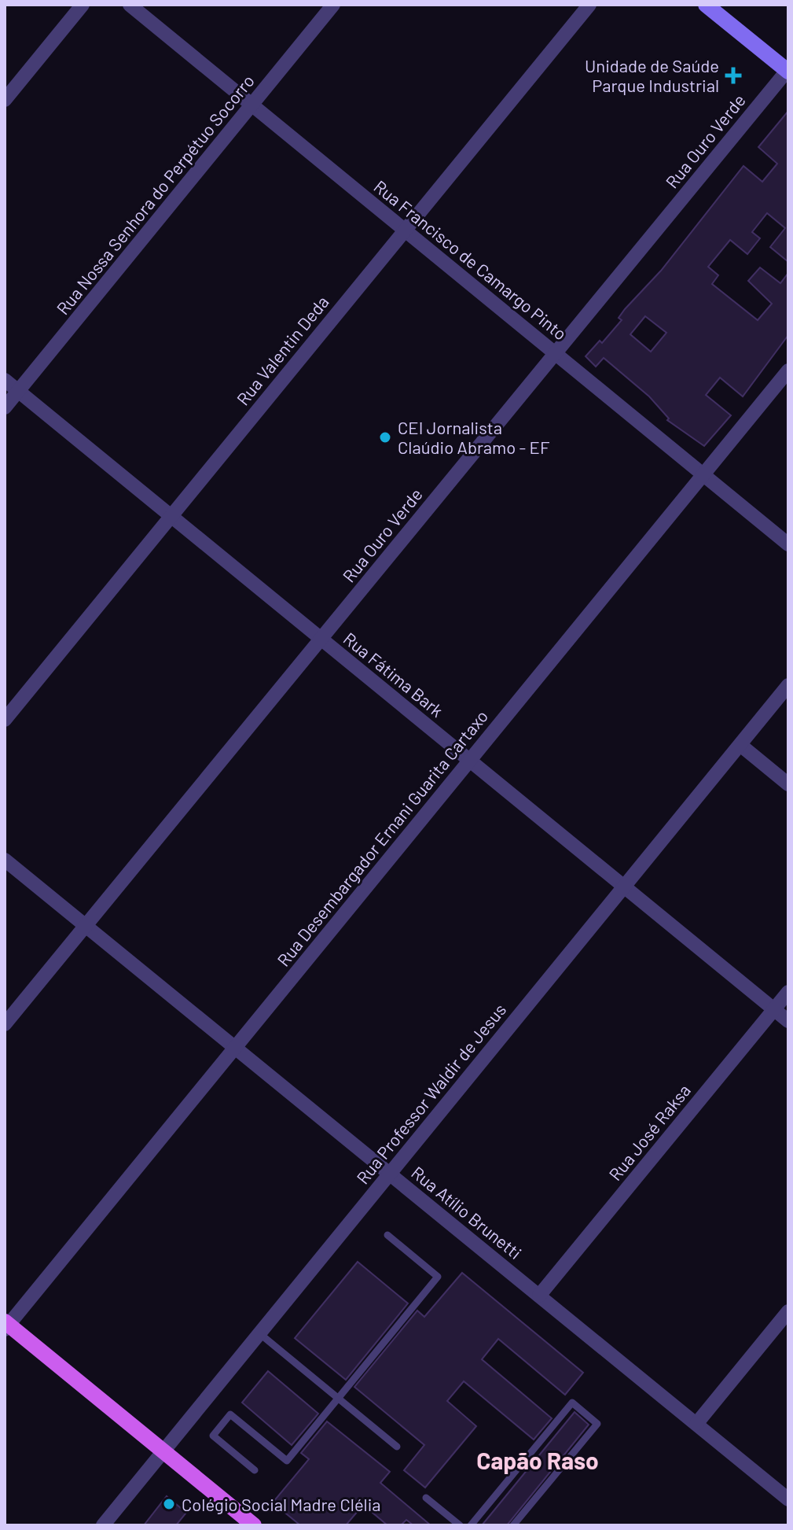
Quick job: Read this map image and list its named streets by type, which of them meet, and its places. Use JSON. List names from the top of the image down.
{
  "streets": {
    "street": [
      "Rua Ouro Verde",
      "Rua Nossa Senhora do Perpétuo Socorro",
      "Rua Francisco de Camargo Pinto",
      "Rua Valentin Deda",
      "Rua Fátima Bark",
      "Rua Desembargador Ernani Guarita Cartaxo",
      "Rua Professor Waldir de Jesus",
      "Rua José Raksa",
      "Rua Atílio Brunetti"
    ]
  },
  "crossings": [
    ["Rua Ouro Verde", "Rua Francisco de Camargo Pinto"],
    ["Rua Ouro Verde", "Rua Fátima Bark"],
    ["Rua Ouro Verde", "Rua Atílio Brunetti"],
    ["Rua Nossa Senhora do Perpétuo Socorro", "Rua Francisco de Camargo Pinto"],
    ["Rua Nossa Senhora do Perpétuo Socorro", "Rua Fátima Bark"],
    ["Rua Francisco de Camargo Pinto", "Rua Valentin Deda"],
    ["Rua Francisco de Camargo Pinto", "Rua Desembargador Ernani Guarita Cartaxo"],
    ["Rua Valentin Deda", "Rua Fátima Bark"],
    ["Rua Fátima Bark", "Rua Desembargador Ernani Guarita Cartaxo"],
    ["Rua Fátima Bark", "Rua Professor Waldir de Jesus"],
    ["Rua Fátima Bark", "Rua José Raksa"],
    ["Rua Desembargador Ernani Guarita Cartaxo", "Rua Atílio Brunetti"],
    ["Rua Professor Waldir de Jesus", "Rua Atílio Brunetti"],
    ["Rua José Raksa", "Rua Atílio Brunetti"]
  ],
  "districts": ["Capão Raso"],
  "places": {
    "health": ["Unidade de Saúde Parque Industrial"],
    "other": ["CEI Jornalista Claúdio Abramo - EF", "Colégio Social Madre Clélia"]
  }
}
